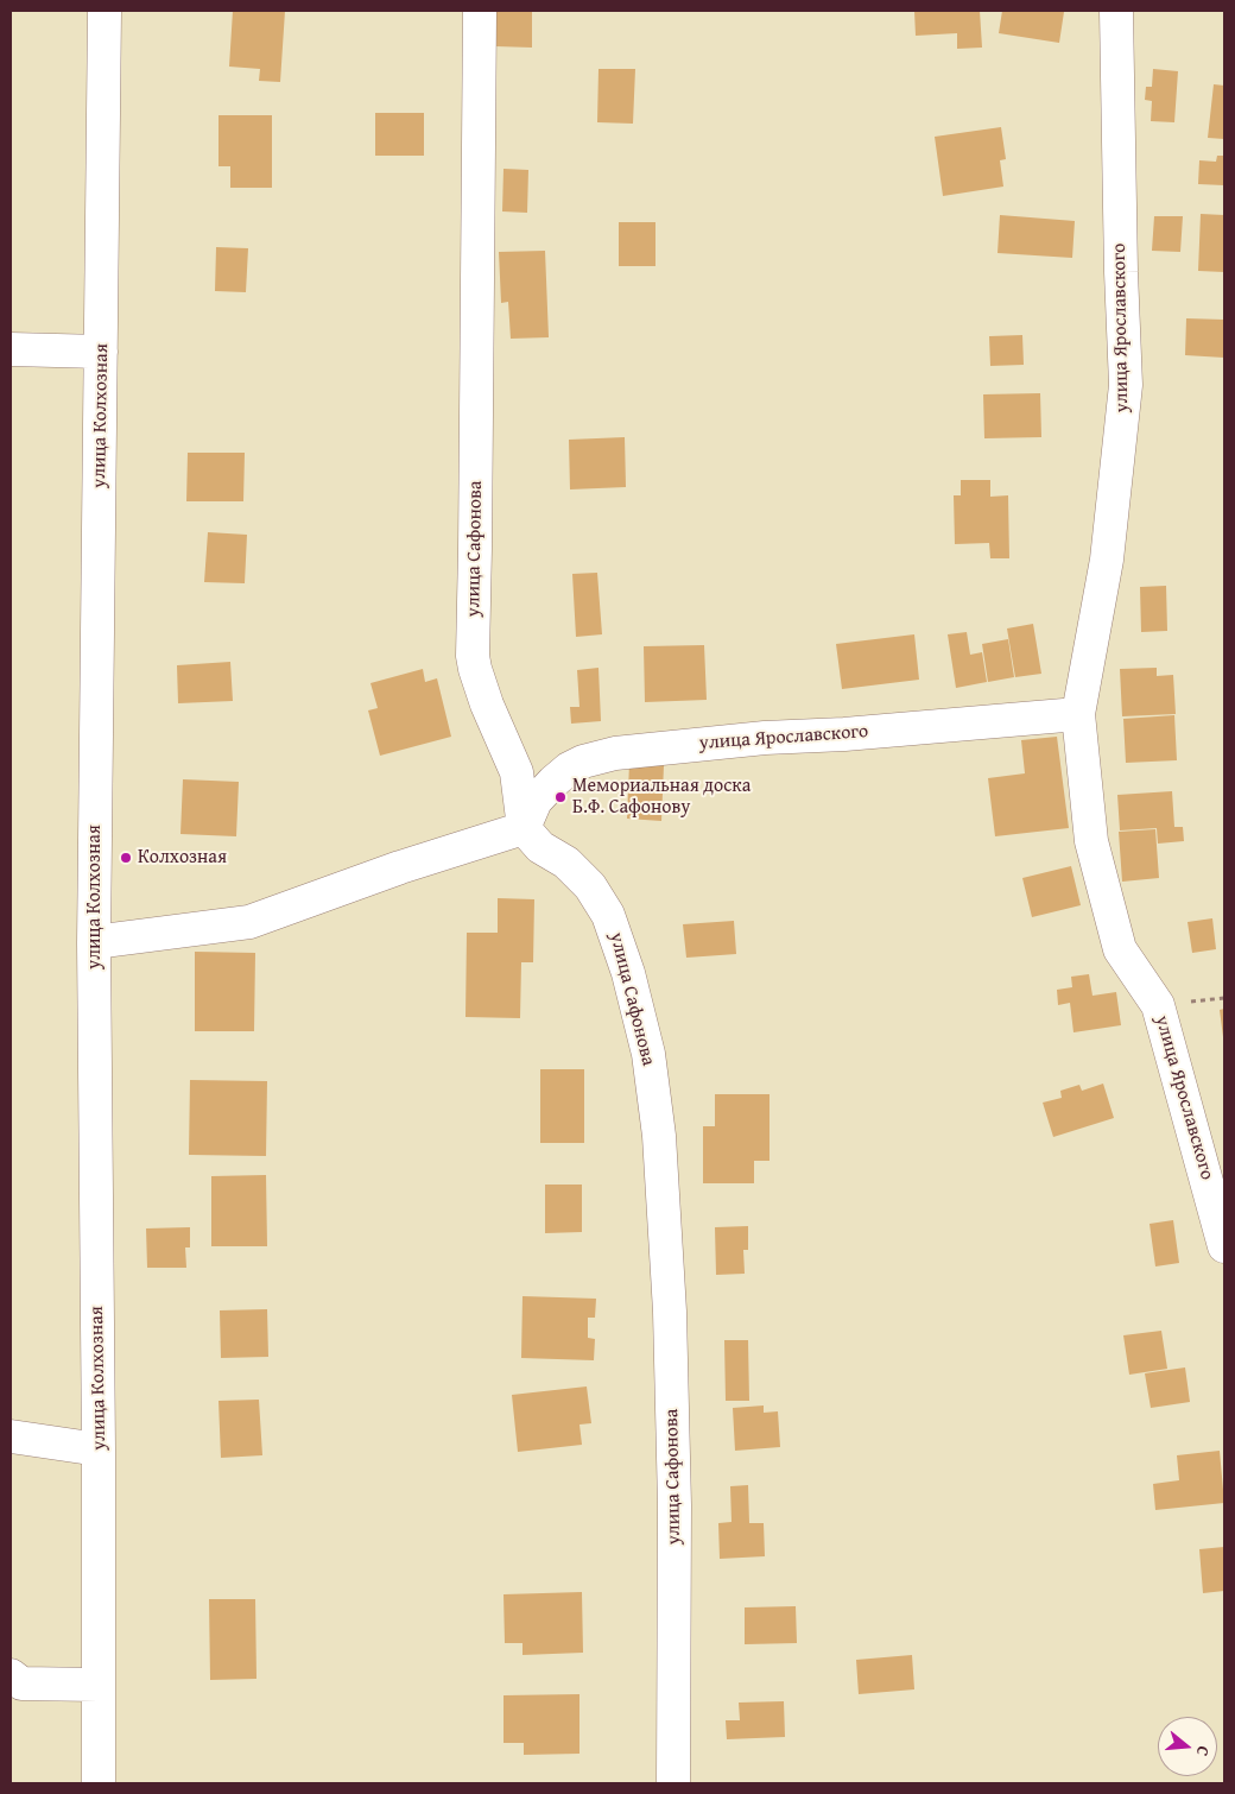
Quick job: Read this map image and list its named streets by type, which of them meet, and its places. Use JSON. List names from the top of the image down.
{
  "streets": {
    "street": ["улица Ярославского", "улица Колхозная", "улица Сафонова"]
  },
  "crossings": [
    ["улица Ярославского", "улица Сафонова"]
  ],
  "places": ["Мемориальная доска Б.Ф. Сафонову", "Колхозная"],
  "north": "right"
}
